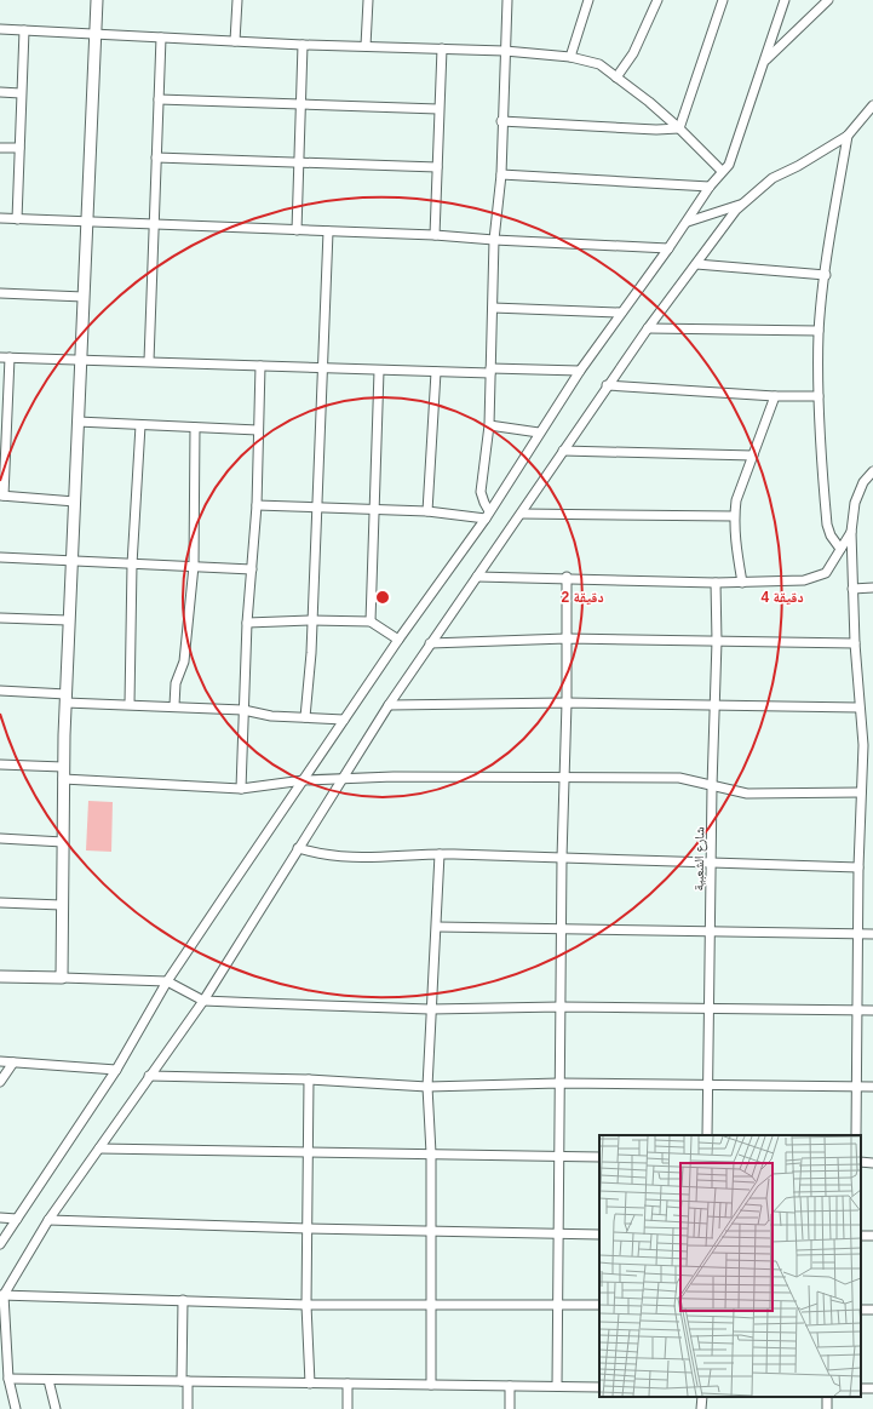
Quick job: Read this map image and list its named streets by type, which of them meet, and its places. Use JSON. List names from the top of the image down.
{
  "streets": {
    "street": ["شارع الشعبية"]
  },
  "rings": ["2 دقيقة", "4 دقيقة"]
}
